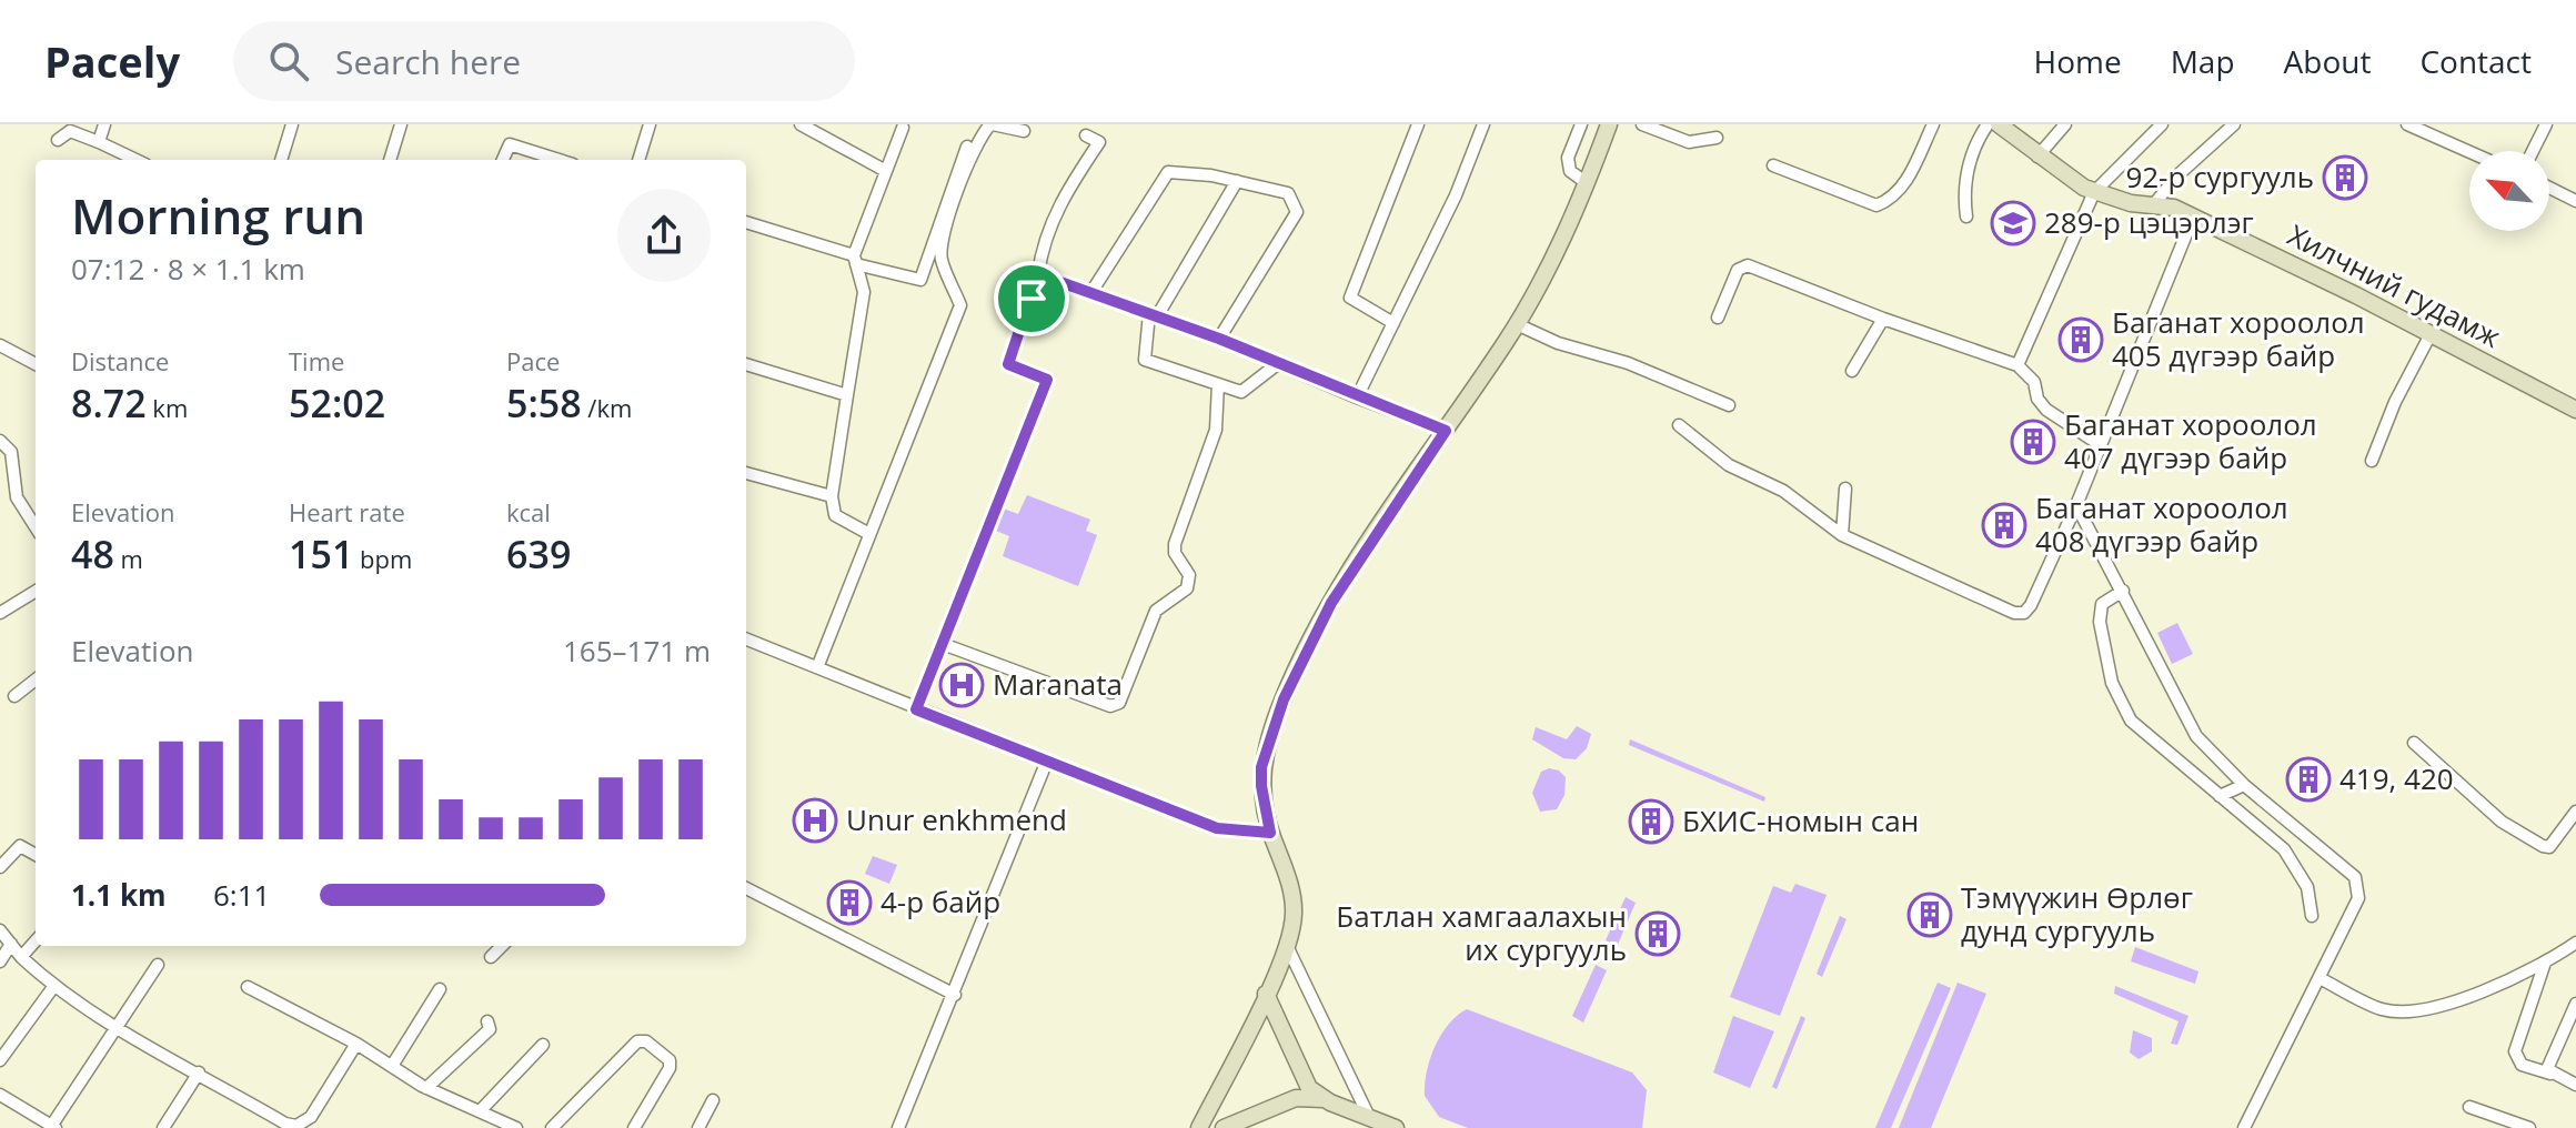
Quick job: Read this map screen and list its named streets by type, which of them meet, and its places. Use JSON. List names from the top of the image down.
{
  "streets": {
    "main road": ["Хилчний гудамж"]
  },
  "places": {
    "building": [
      "92-р сургууль",
      "Баганат хороолол 405 дүгээр байр",
      "Баганат хороолол 407 дүгээр байр",
      "Баганат хороолол 408 дүгээр байр",
      "419, 420",
      "БХИС-номын сан",
      "4-р байр",
      "Тэмүүжин Өрлөг дунд сургууль",
      "Батлан хамгаалахын их сургууль"
    ],
    "school or university": ["289-р цэцэрлэг"],
    "hospital": ["Maranata", "Unur enkhmend"]
  },
  "north": "top left",
  "page": {
    "header": "Pacely",
    "search": "Search here",
    "nav": [
      "Home",
      "Map",
      "About",
      "Contact"
    ],
    "heading": ["Morning run", "07:12 · 8 × 1.1 km"],
    "stats": [
      ["Distance", "8.72 km"],
      ["Time", "52:02"],
      ["Pace", "5:58 /km"],
      ["Elevation", "48 m"],
      ["Heart rate", "151 bpm"],
      ["kcal", "639"]
    ],
    "chart": ["Elevation", "165–171 m"],
    "list": [
      {
        "name": "1.1 km",
        "note": "6:11"
      }
    ]
  }
}
